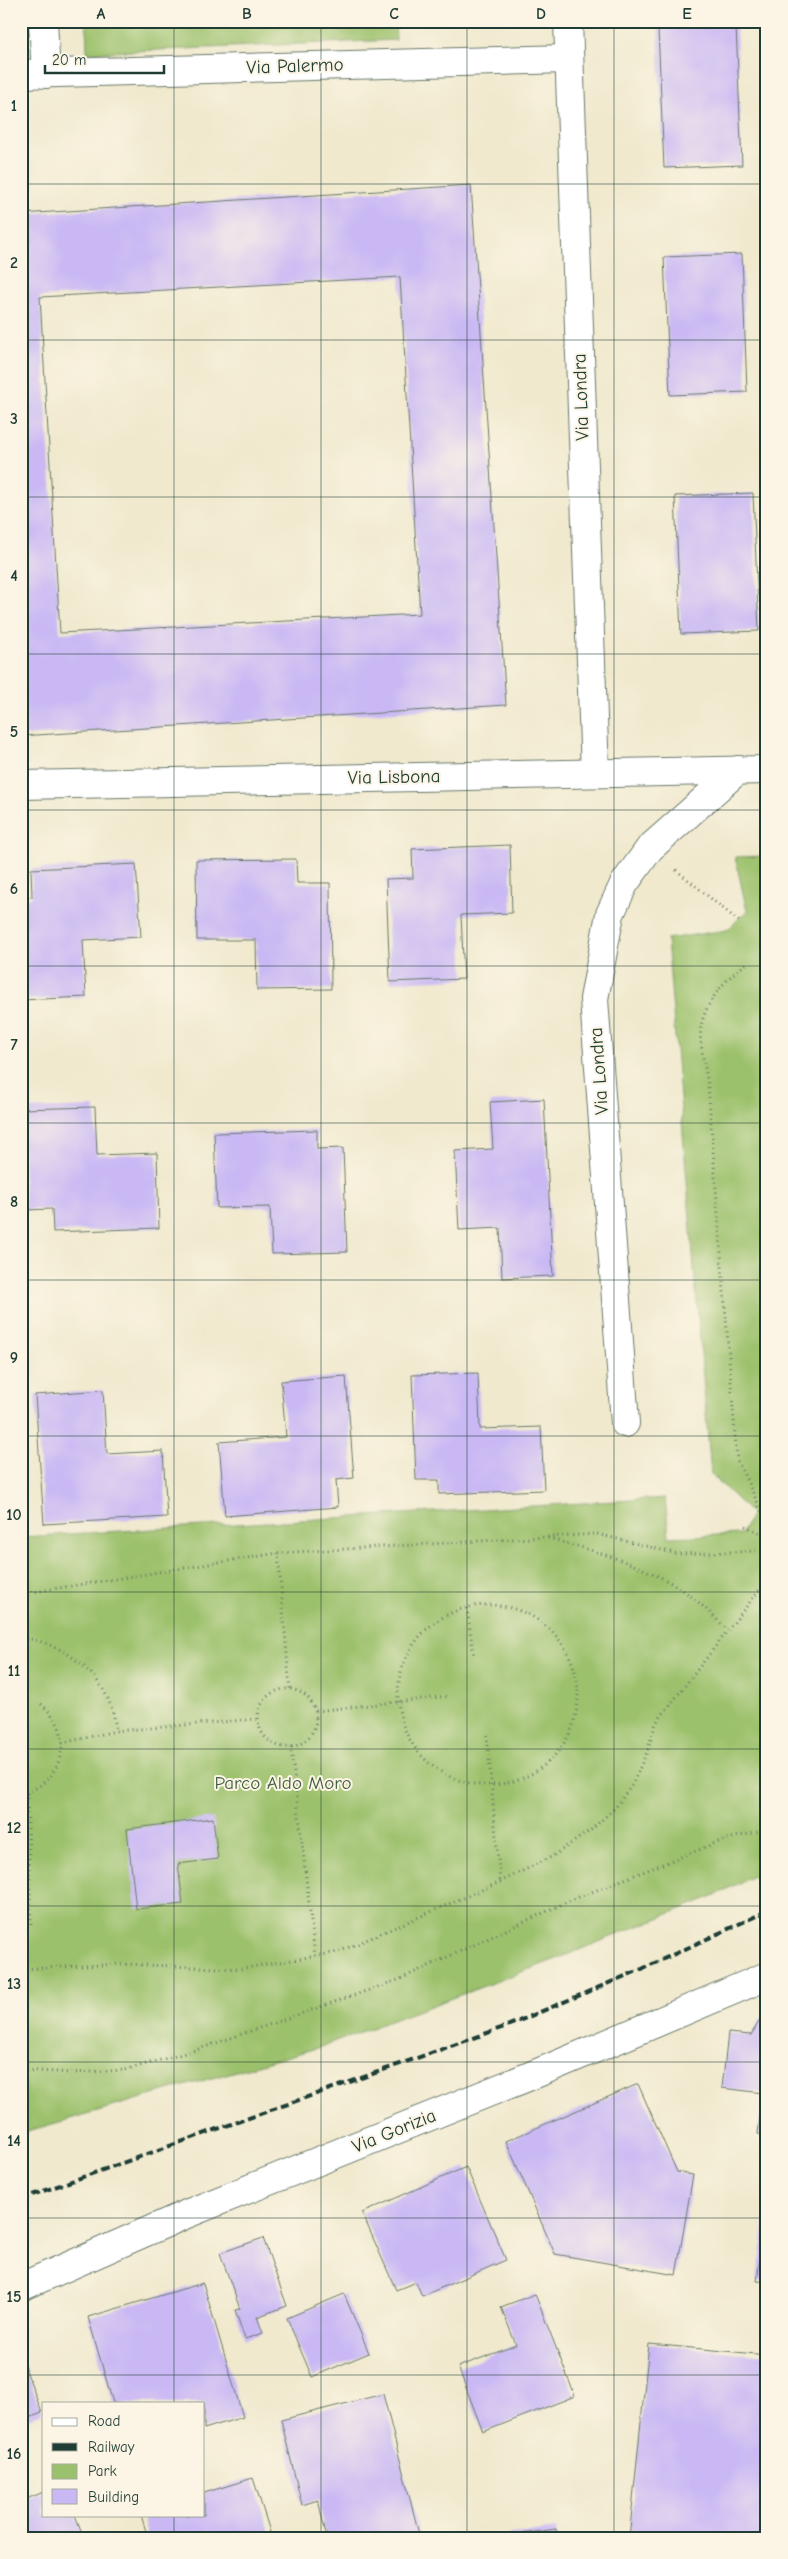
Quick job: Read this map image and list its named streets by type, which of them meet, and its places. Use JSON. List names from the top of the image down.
{
  "streets": {
    "street": [
      "Via Palermo",
      "Via Londra",
      "Via Lisbona",
      "Via Gorizia"
    ]
  },
  "crossings": [
    ["Via Palermo", "Via Londra"],
    ["Via Londra", "Via Lisbona"]
  ],
  "parks": ["Parco Aldo Moro"],
  "legend": [
    "Road",
    "Railway",
    "Park",
    "Building"
  ],
  "scale_bar": "20 m",
  "grid": {
    "columns": [
      "A",
      "B",
      "C",
      "D",
      "E"
    ],
    "rows": [
      "1",
      "2",
      "3",
      "4",
      "5",
      "6",
      "7",
      "8",
      "9",
      "10",
      "11",
      "12",
      "13",
      "14",
      "15",
      "16"
    ]
  }
}
